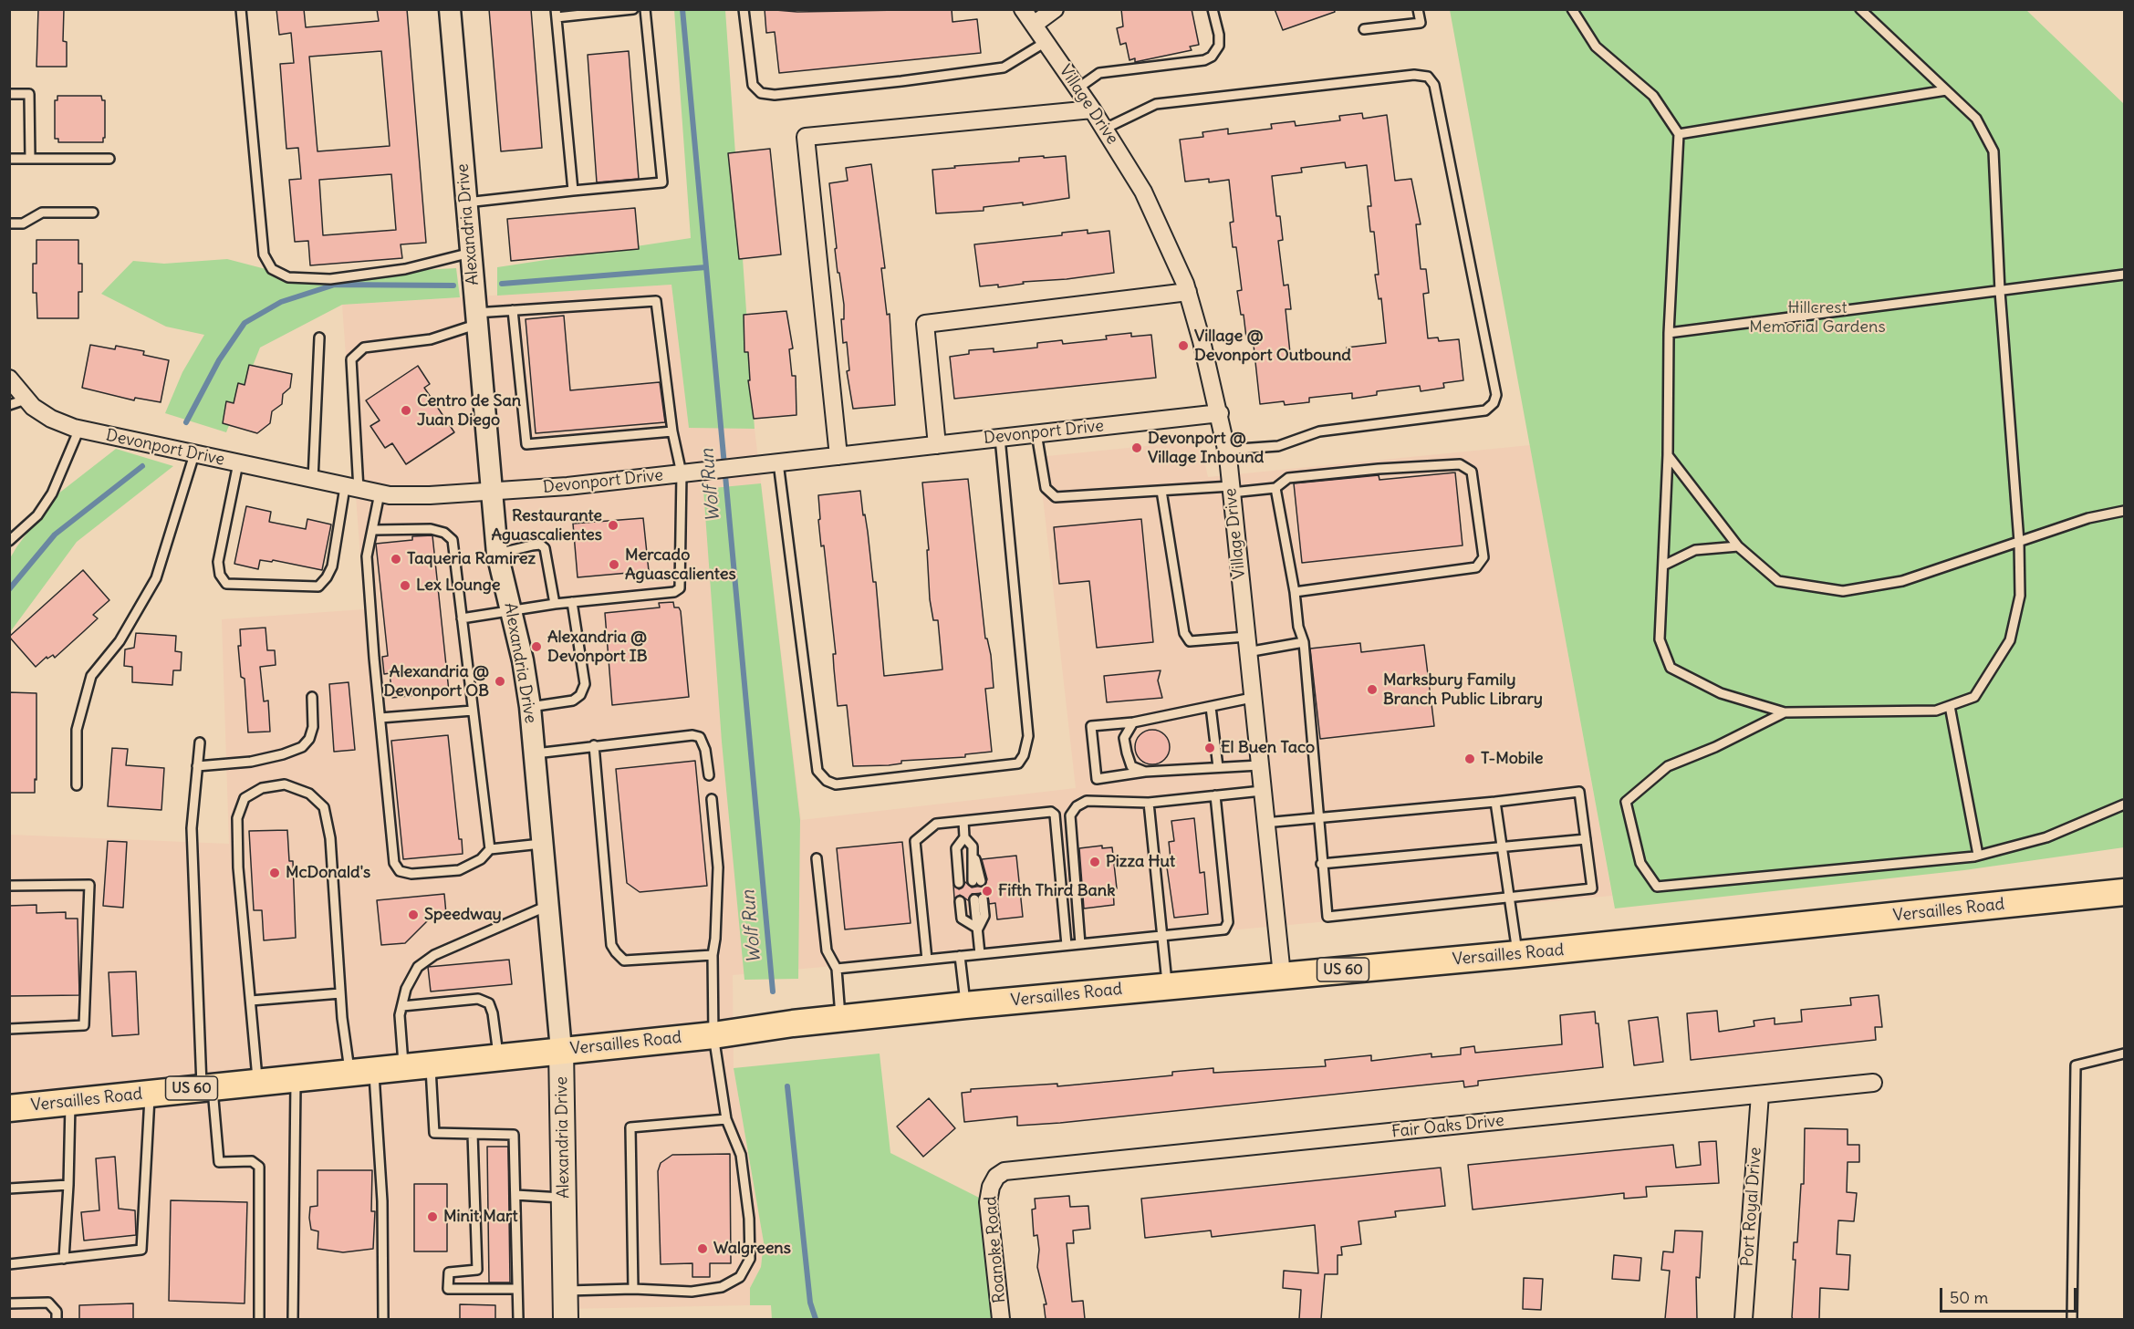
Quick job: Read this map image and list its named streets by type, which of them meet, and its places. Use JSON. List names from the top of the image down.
{
  "streets": {
    "main road": ["Alexandria Drive", "Versailles Road", "US 60"],
    "street": [
      "Village Drive",
      "Devonport Drive",
      "Fair Oaks Drive",
      "Port Royal Drive",
      "Roanoke Road"
    ]
  },
  "crossings": [
    ["Village Drive", "Devonport Drive"],
    ["Village Drive", "Versailles Road"],
    ["Alexandria Drive", "Devonport Drive"],
    ["Alexandria Drive", "Versailles Road"],
    ["Fair Oaks Drive", "Port Royal Drive"],
    ["Fair Oaks Drive", "Roanoke Road"]
  ],
  "water": ["Wolf Run"],
  "parks": ["Hillcrest Memorial Gardens"],
  "places": [
    "Village @ Devonport Outbound",
    "Centro de San Juan Diego",
    "Devonport @ Village Inbound",
    "Restaurante Aguascalientes",
    "Taqueria Ramirez",
    "Mercado Aguascalientes",
    "Lex Lounge",
    "Alexandria @ Devonport IB",
    "Alexandria @ Devonport OB",
    "Marksbury Family Branch Public Library",
    "El Buen Taco",
    "T-Mobile",
    "Pizza Hut",
    "McDonald's",
    "Fifth Third Bank",
    "Speedway",
    "Minit Mart",
    "Walgreens"
  ],
  "scale_bar": "50 m"
}
